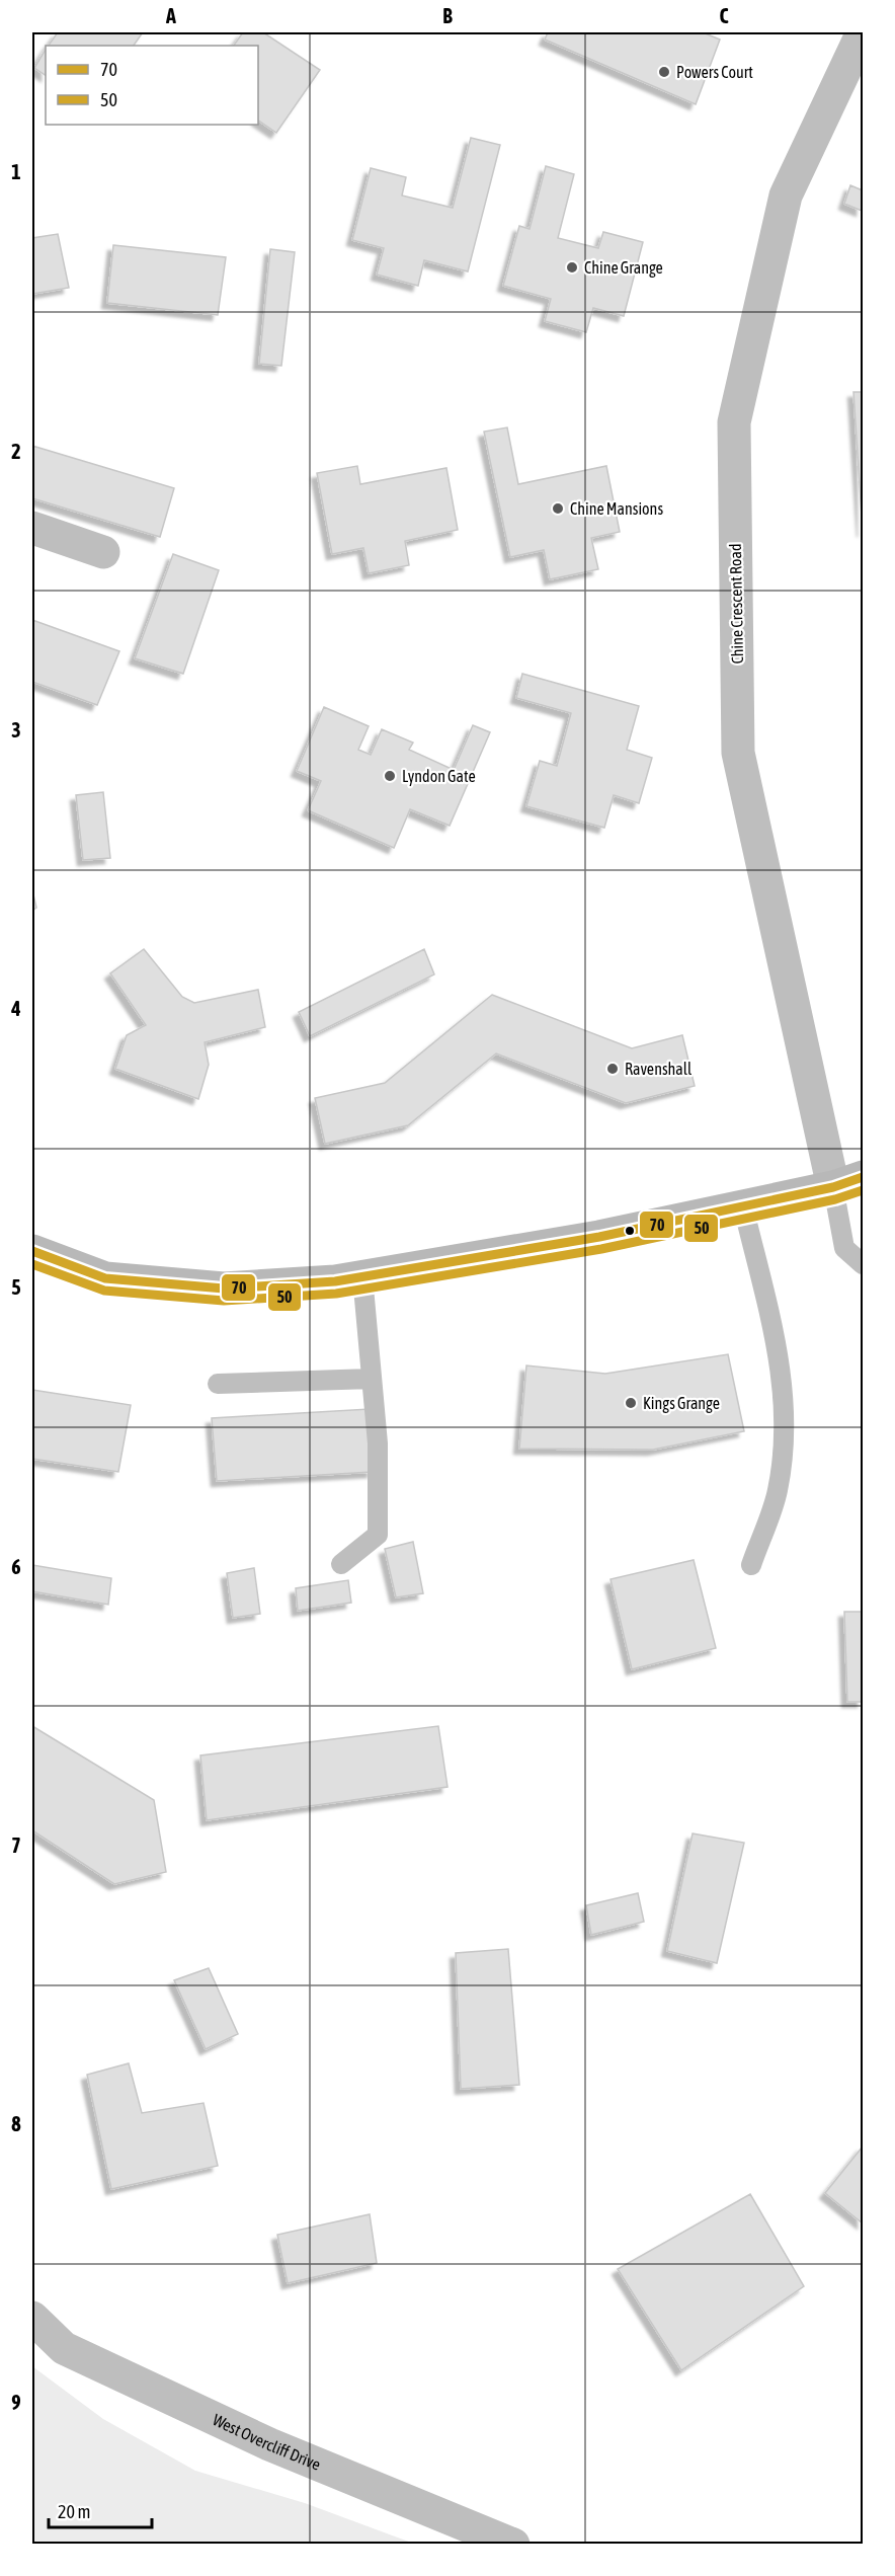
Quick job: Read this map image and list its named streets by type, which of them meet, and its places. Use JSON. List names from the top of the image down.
{
  "streets": {
    "street": ["Chine Crescent Road", "West Overcliff Drive"]
  },
  "places": [
    "Powers Court",
    "Chine Grange",
    "Chine Mansions",
    "Lyndon Gate",
    "Ravenshall",
    "Kings Grange"
  ],
  "lines": ["transit line 70", "transit line 50"],
  "legend": ["70", "50"],
  "scale_bar": "20 m",
  "grid": {
    "columns": ["A", "B", "C"],
    "rows": [
      "1",
      "2",
      "3",
      "4",
      "5",
      "6",
      "7",
      "8",
      "9"
    ]
  }
}
